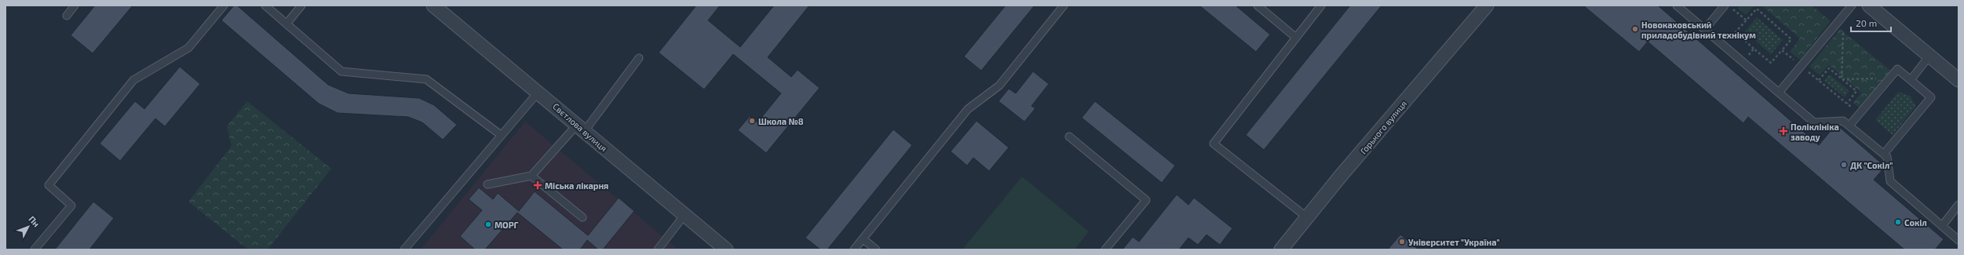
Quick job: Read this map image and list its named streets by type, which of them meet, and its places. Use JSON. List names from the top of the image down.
{
  "streets": {
    "street": ["Свєтлова вулиця", "Горького вулиця"]
  },
  "places": {
    "other": [
      "Новокаховський приладобудівний технікум",
      "Школа №8",
      "ДК \"Сокіл\"",
      "Сокіл",
      "МОРГ",
      "Університет \"Україна\""
    ],
    "health": ["Поліклініка заводу", "Міська лікарня"]
  },
  "scale_bar": "20 m",
  "north": "top right"
}
